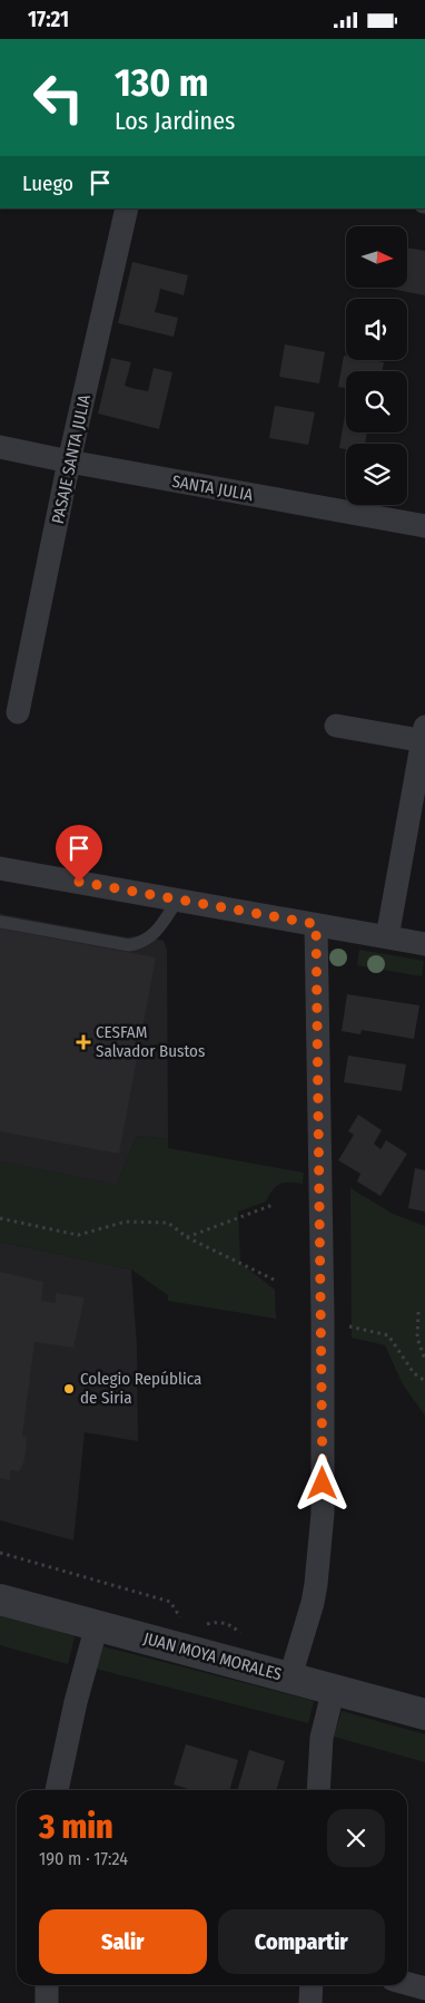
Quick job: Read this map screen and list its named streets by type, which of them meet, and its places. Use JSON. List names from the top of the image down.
{
  "streets": {
    "street": ["PASAJE SANTA JULIA", "SANTA JULIA", "JUAN MOYA MORALES"]
  },
  "crossings": [
    ["PASAJE SANTA JULIA", "SANTA JULIA"]
  ],
  "places": {
    "health": ["CESFAM Salvador Bustos"],
    "other": ["Colegio República de Siria"]
  },
  "north": "right",
  "page": {
    "status": "17:21",
    "turn": ["130 m", "Los Jardines"],
    "then": "Luego",
    "heading": ["3 min", "190 m · 17:24"],
    "buttons": ["Salir", "Compartir"]
  }
}
